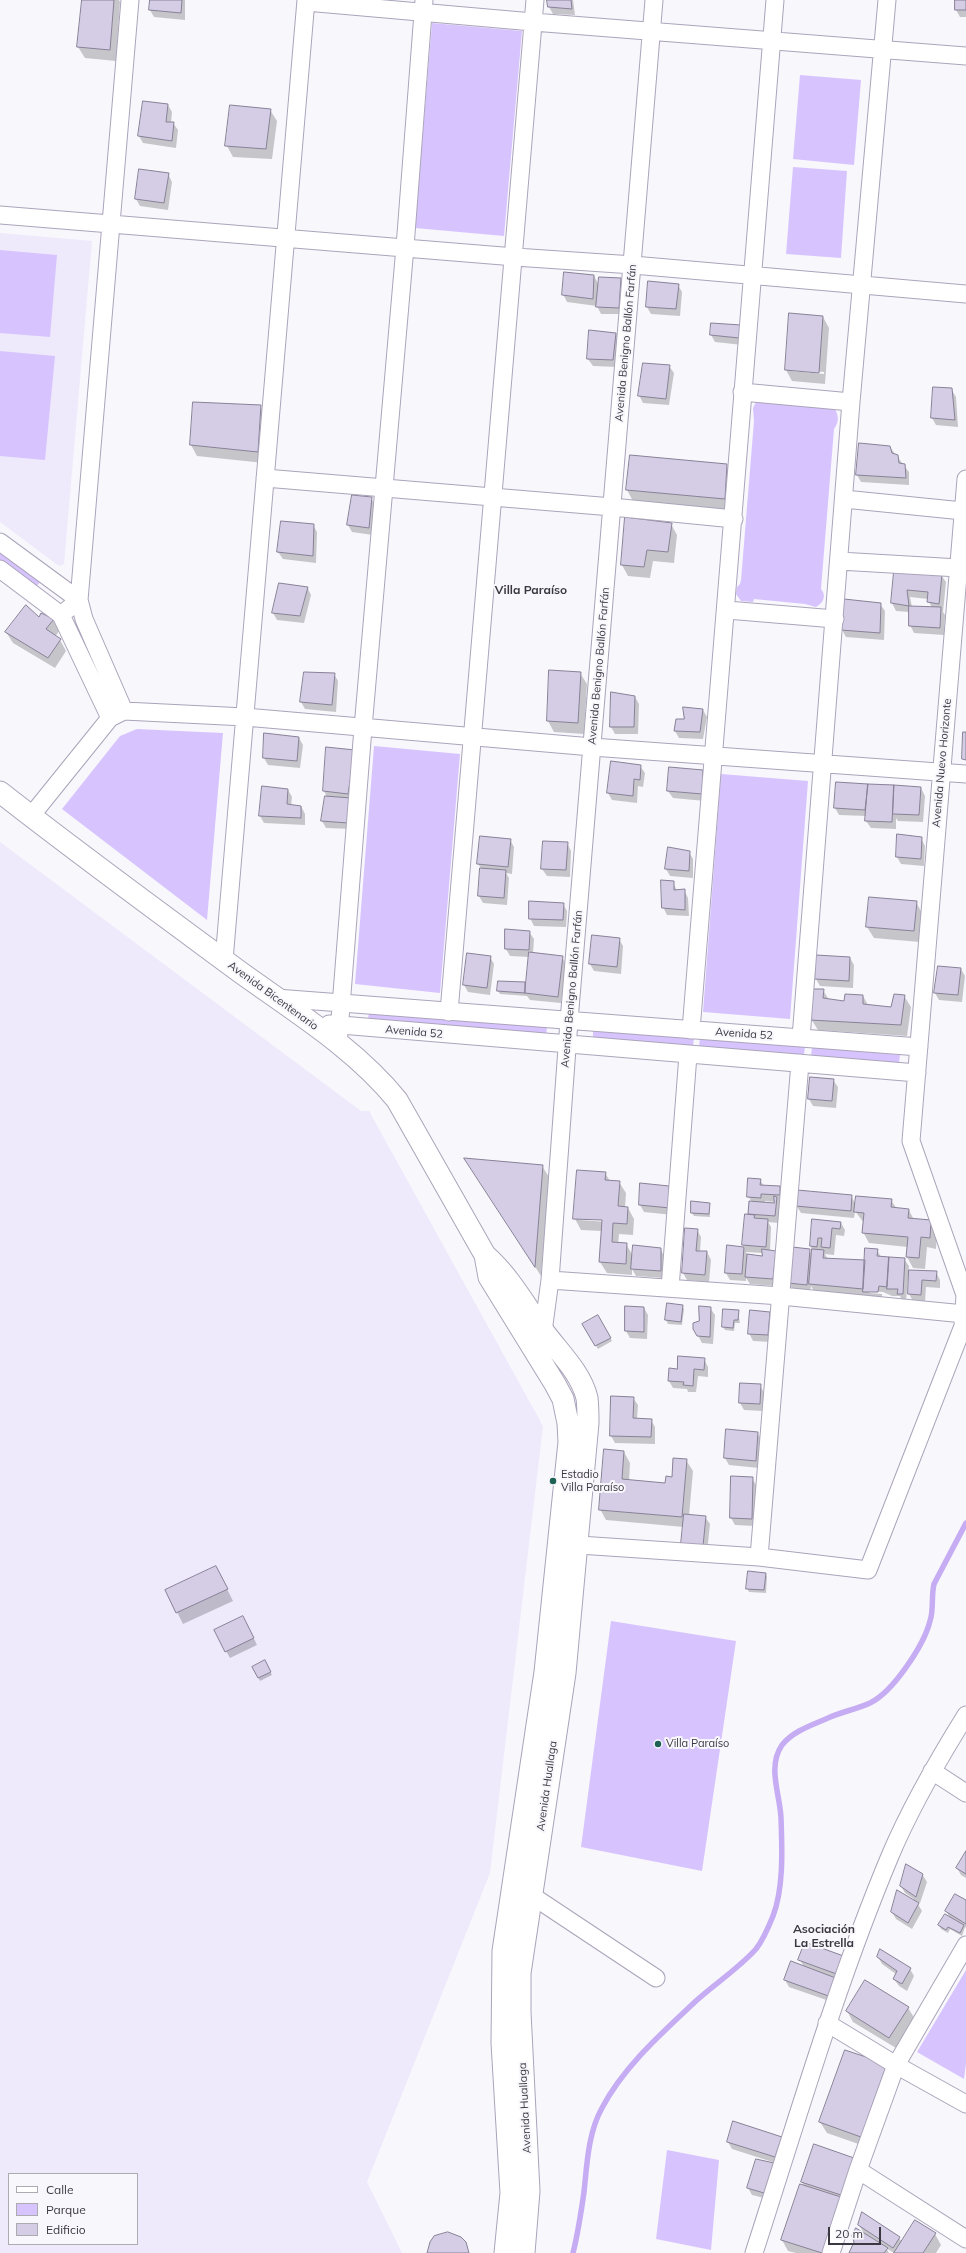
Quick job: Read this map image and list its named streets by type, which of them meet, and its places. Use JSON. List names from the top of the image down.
{
  "streets": {
    "main road": ["Avenida Bicentenario", "Avenida Huallaga"],
    "street": ["Avenida Benigno Ballón Farfán", "Avenida Nuevo Horizonte", "Avenida 52"]
  },
  "crossings": [
    ["Avenida Benigno Ballón Farfán", "Avenida Bicentenario"],
    ["Avenida Benigno Ballón Farfán", "Avenida 52"],
    ["Avenida Benigno Ballón Farfán", "Avenida Huallaga"],
    ["Avenida Nuevo Horizonte", "Avenida 52"],
    ["Avenida Bicentenario", "Avenida 52"],
    ["Avenida Bicentenario", "Avenida Huallaga"]
  ],
  "districts": ["Villa Paraíso", "Asociación La Estrella"],
  "places": ["Estadio Villa Paraíso", "Villa Paraíso"],
  "legend": ["Calle", "Parque", "Edificio"],
  "scale_bar": "20 m"
}
